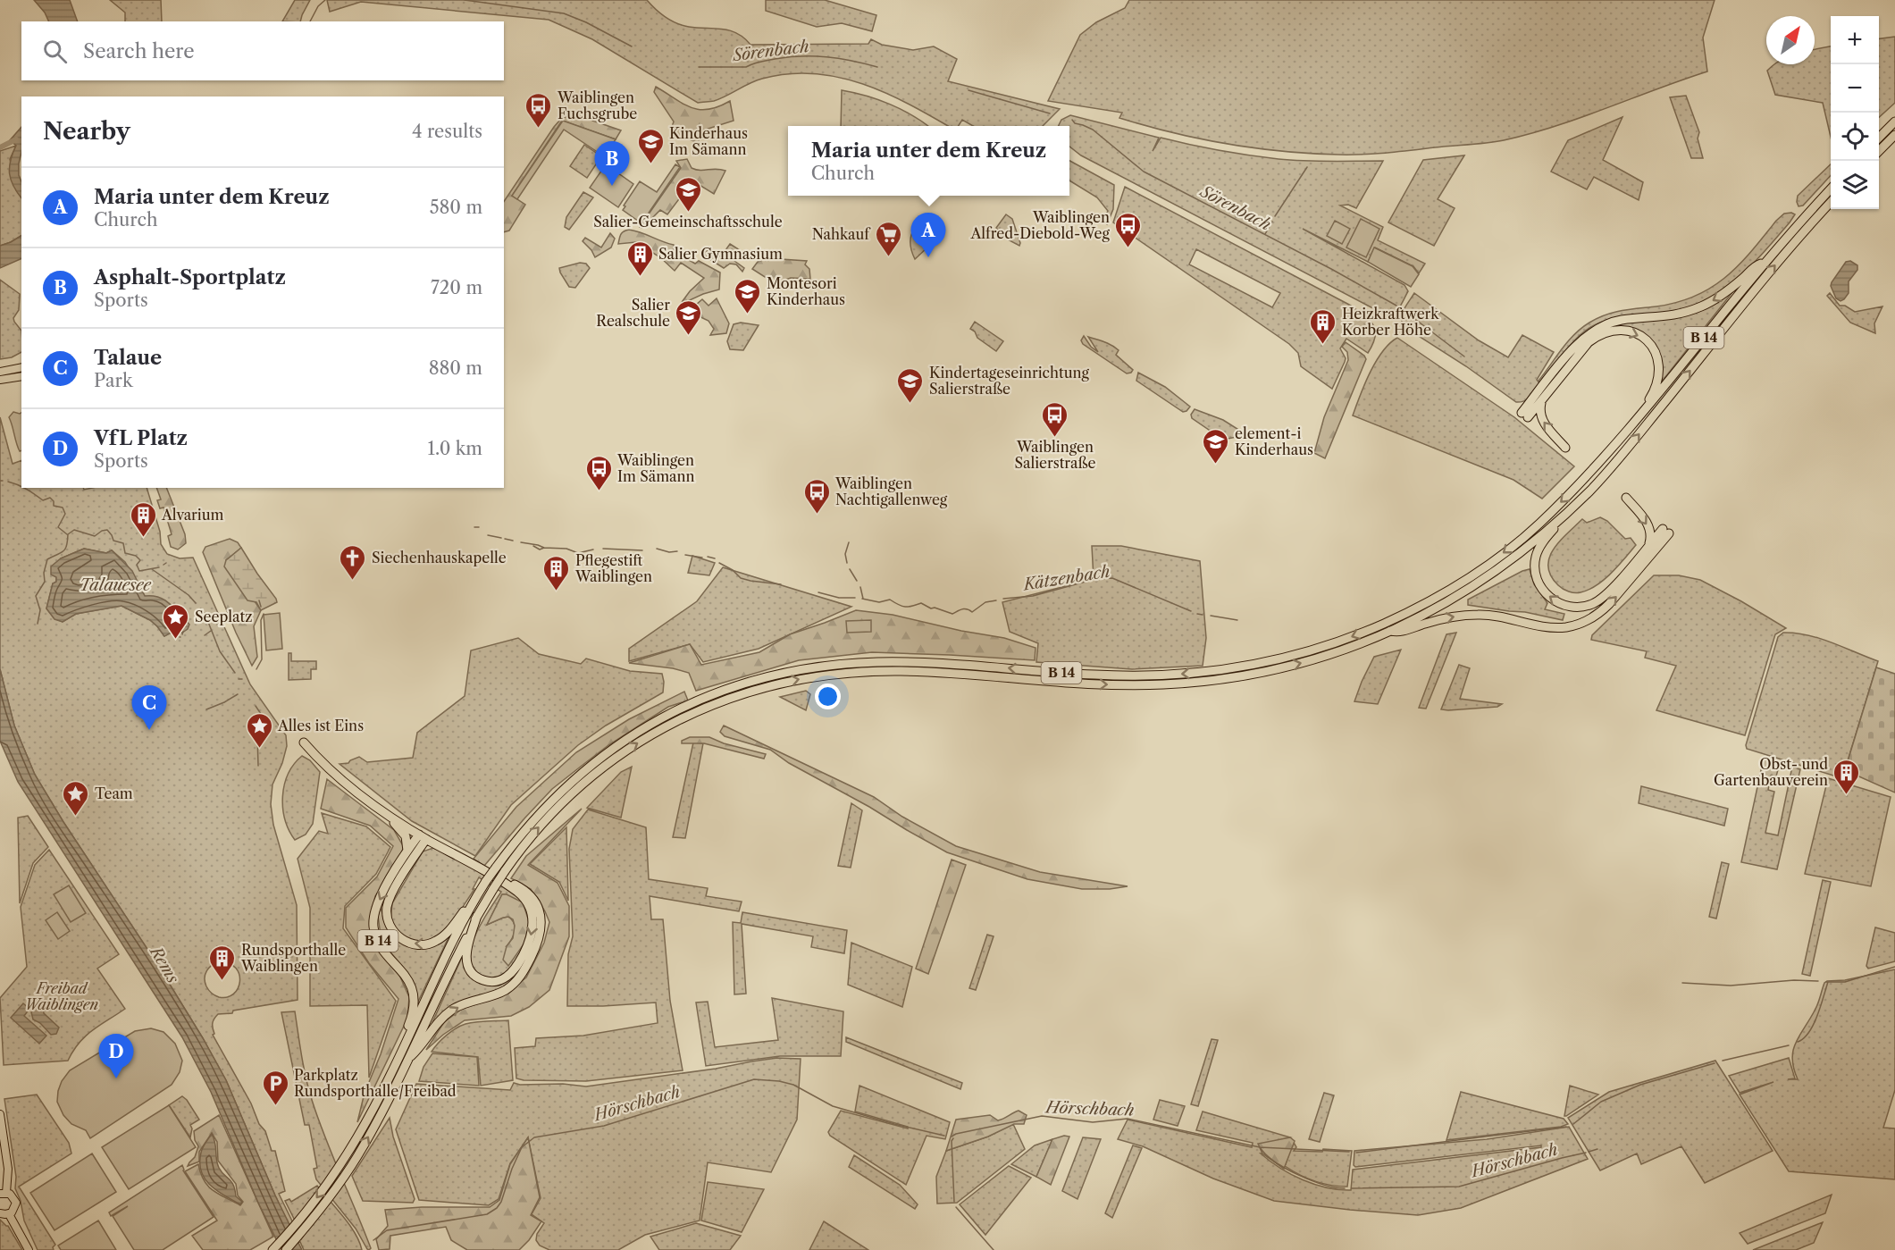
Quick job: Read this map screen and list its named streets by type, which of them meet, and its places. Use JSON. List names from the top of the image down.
{
  "streets": {
    "highway": ["B 14"]
  },
  "water": [
    "Sörenbach",
    "Kätzenbach",
    "Talauesee",
    "Rems",
    "Hörschbach"
  ],
  "parks": ["Freibad Waiblingen"],
  "places": {
    "bus stop": [
      "Waiblingen Fuchsgrube",
      "Waiblingen Alfred-Diebold-Weg",
      "Waiblingen Salierstraße",
      "Waiblingen Im Sämann",
      "Waiblingen Nachtigallenweg"
    ],
    "school or university": [
      "Kinderhaus Im Sämann",
      "Salier-Gemeinschaftsschule",
      "Montesori Kinderhaus",
      "Salier Realschule",
      "Kindertageseinrichtung Salierstraße",
      "element-i Kinderhaus"
    ],
    "supermarket": ["Nahkauf"],
    "building": [
      "Salier Gymnasium",
      "Heizkraftwerk Korber Höhe",
      "Alvarium",
      "Pflegestift Waiblingen",
      "Obst- und Gartenbauverein",
      "Rundsporthalle Waiblingen"
    ],
    "church": ["Siechenhauskapelle"],
    "place": ["Seeplatz", "Alles ist Eins", "Team"],
    "parking": ["Parkplatz Rundsporthalle/Freibad"]
  },
  "north": "top right",
  "page": {
    "map_buttons": ["+", "−"],
    "search": "Search here",
    "heading": ["Nearby", "4 results"],
    "popup": ["Maria unter dem Kreuz", "Church"],
    "pins": [
      "B",
      "A",
      "C",
      "D"
    ],
    "list": [
      {
        "mark": "A",
        "name": "Maria unter dem Kreuz",
        "note": "Church",
        "value": "580 m"
      },
      {
        "mark": "B",
        "name": "Asphalt-Sportplatz",
        "note": "Sports",
        "value": "720 m"
      },
      {
        "mark": "C",
        "name": "Talaue",
        "note": "Park",
        "value": "880 m"
      },
      {
        "mark": "D",
        "name": "VfL Platz",
        "note": "Sports",
        "value": "1.0 km"
      }
    ]
  }
}
